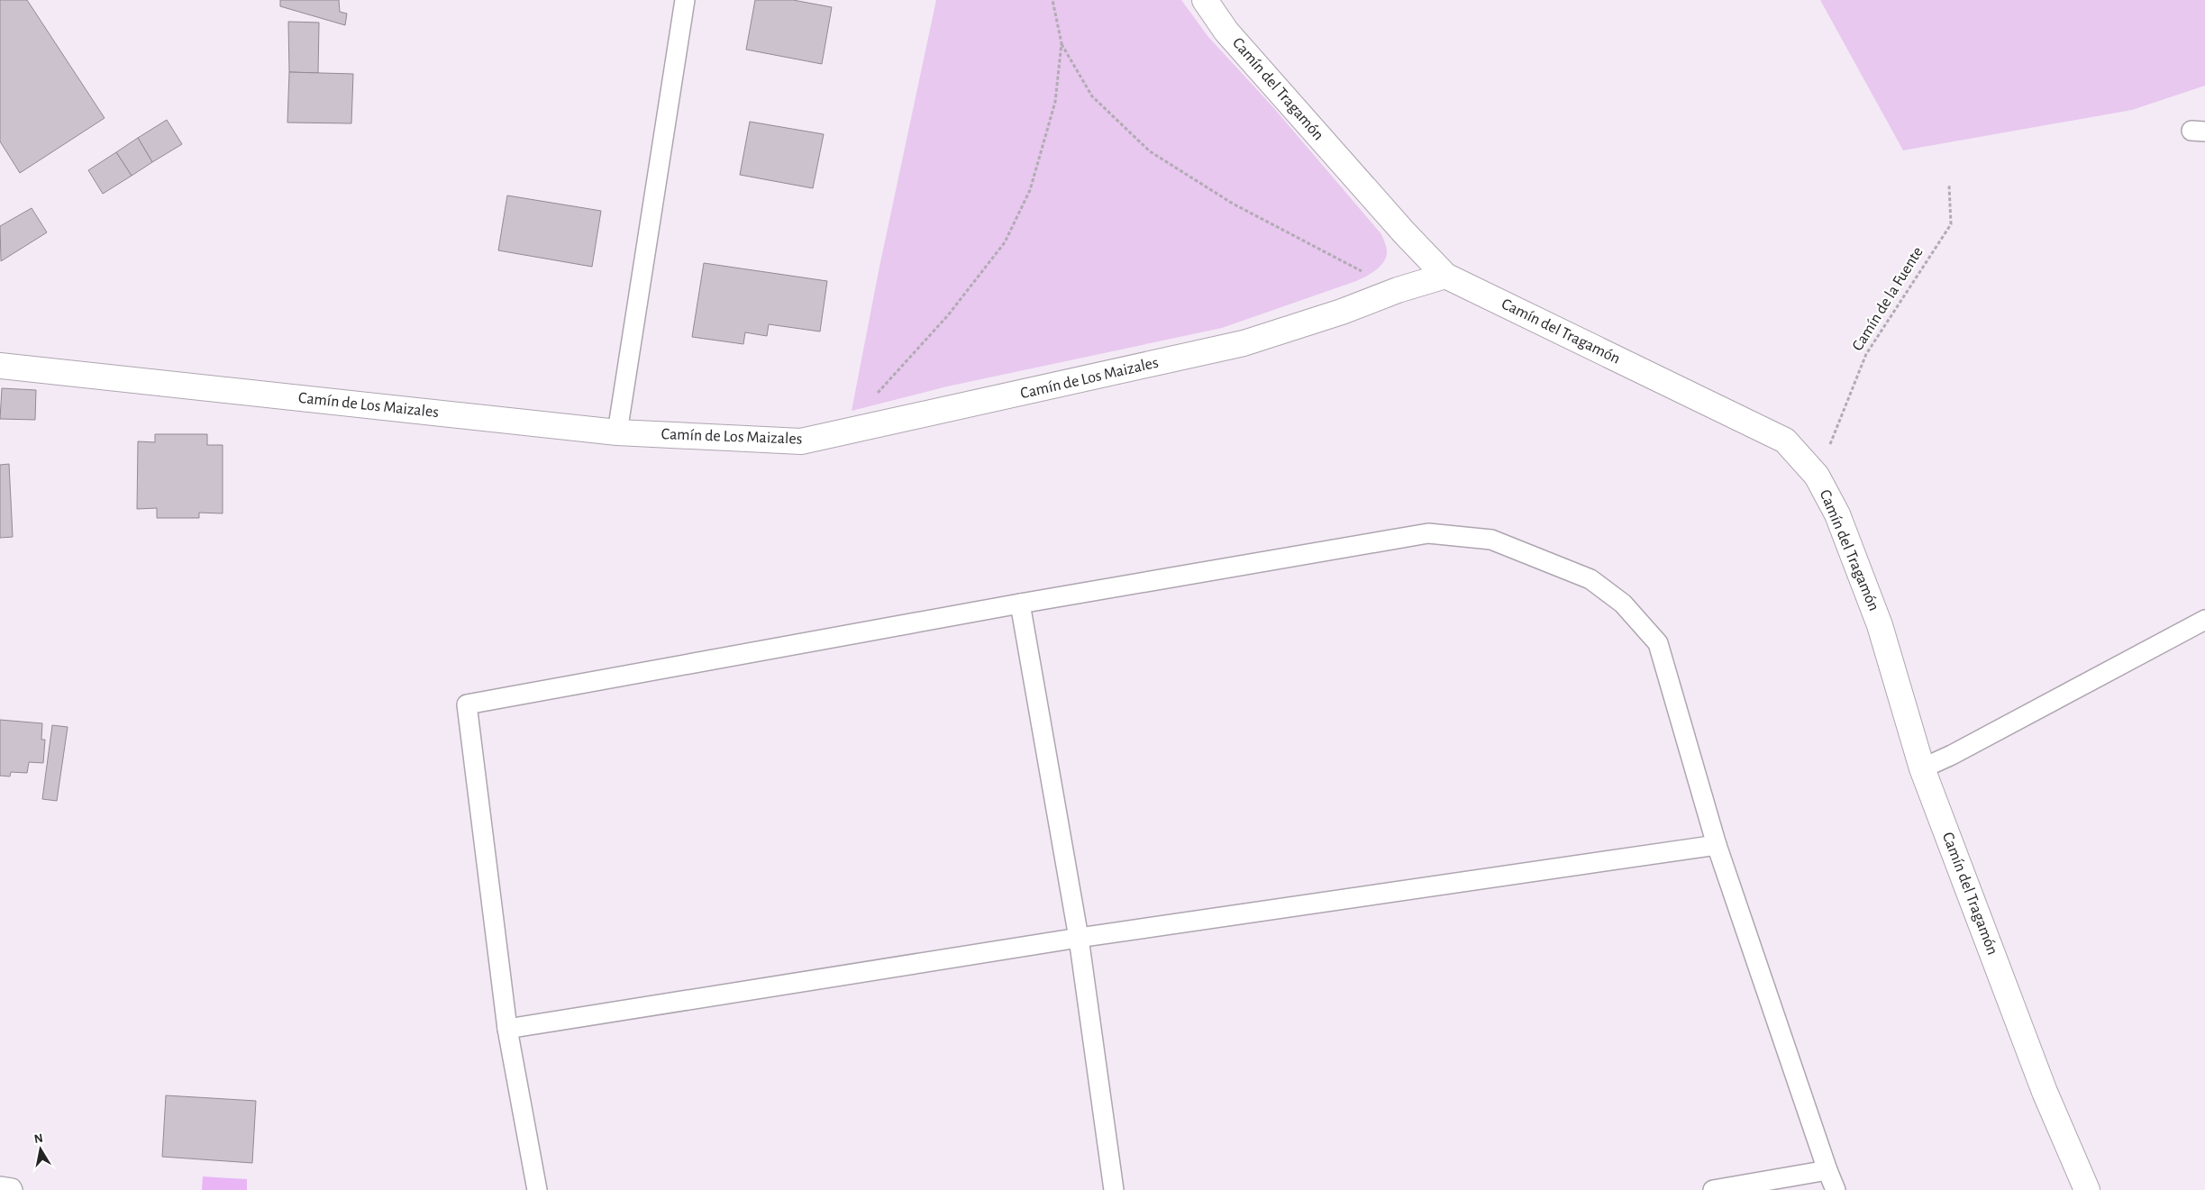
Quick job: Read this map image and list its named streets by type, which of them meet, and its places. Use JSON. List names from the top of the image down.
{
  "streets": {
    "street": ["Camín del Tragamón", "Camín de Los Maizales"],
    "path": ["Camín de la Fuente"]
  },
  "crossings": [
    ["Camín del Tragamón", "Camín de la Fuente"],
    ["Camín del Tragamón", "Camín de Los Maizales"]
  ],
  "north": "top"
}
